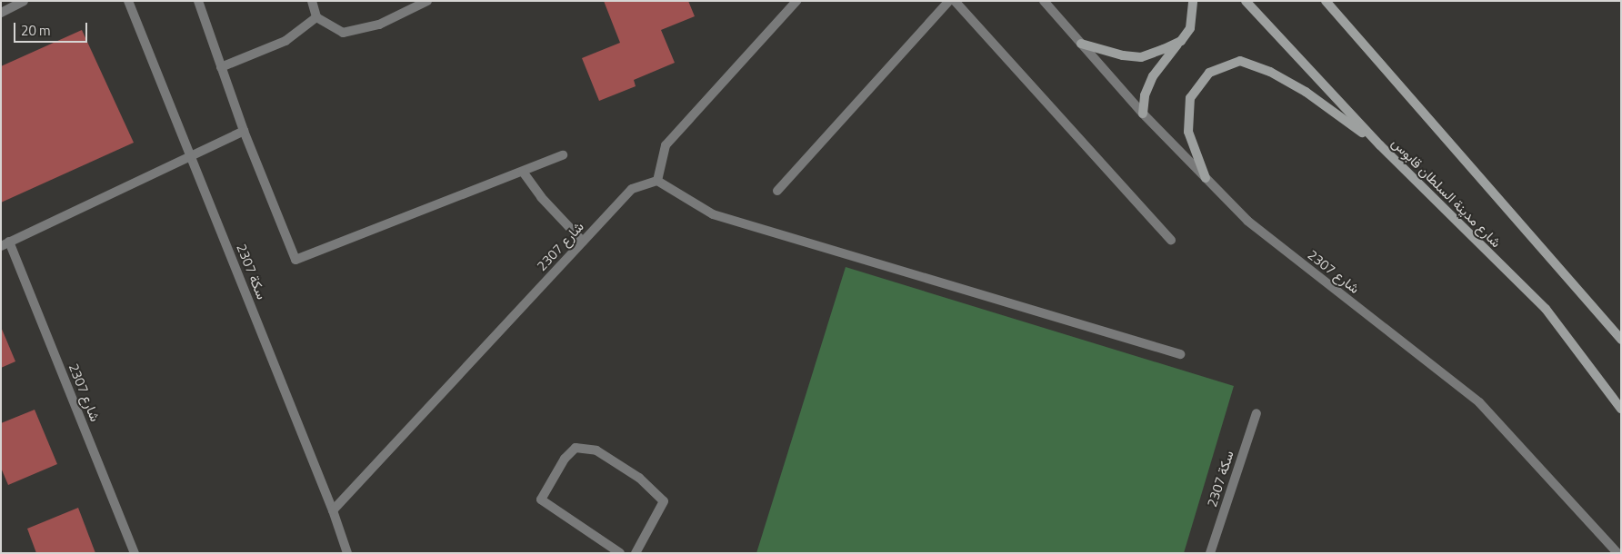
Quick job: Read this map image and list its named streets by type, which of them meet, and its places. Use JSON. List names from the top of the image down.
{
  "streets": {
    "main road": ["شارع مدينة السلطان قابوس"],
    "street": ["2307 شارع", "سكة 2307"]
  },
  "crossings": [
    ["2307 شارع", "سكة 2307"]
  ],
  "scale_bar": "20 m"
}
